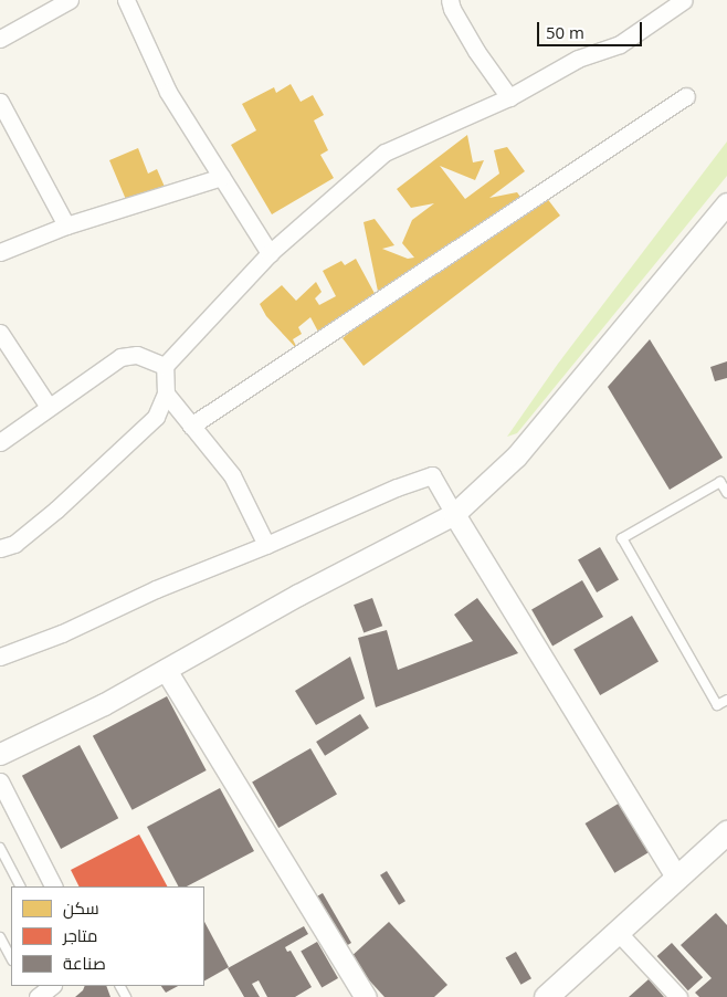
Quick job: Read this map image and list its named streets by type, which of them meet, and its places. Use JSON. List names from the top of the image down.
{
  "legend": ["سكن", "متاجر", "صناعة"],
  "scale_bar": "50 m"
}
